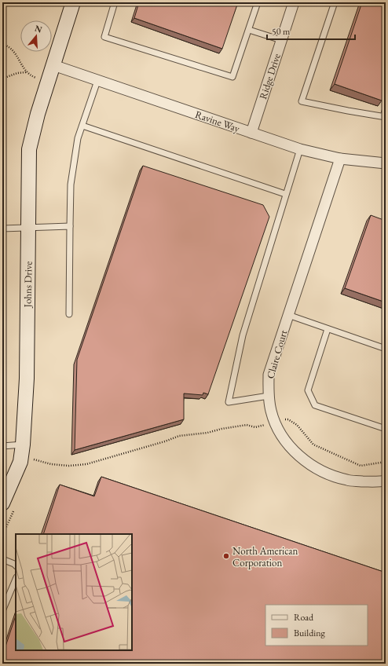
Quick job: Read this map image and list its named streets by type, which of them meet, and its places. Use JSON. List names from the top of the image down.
{
  "streets": {
    "street": [
      "Ridge Drive",
      "Ravine Way",
      "Johns Drive",
      "Claire Court"
    ]
  },
  "crossings": [
    ["Ridge Drive", "Ravine Way"],
    ["Ravine Way", "Johns Drive"],
    ["Ravine Way", "Claire Court"]
  ],
  "places": ["North American Corporation"],
  "legend": ["Road", "Building"],
  "scale_bar": "50 m",
  "north": "top"
}
